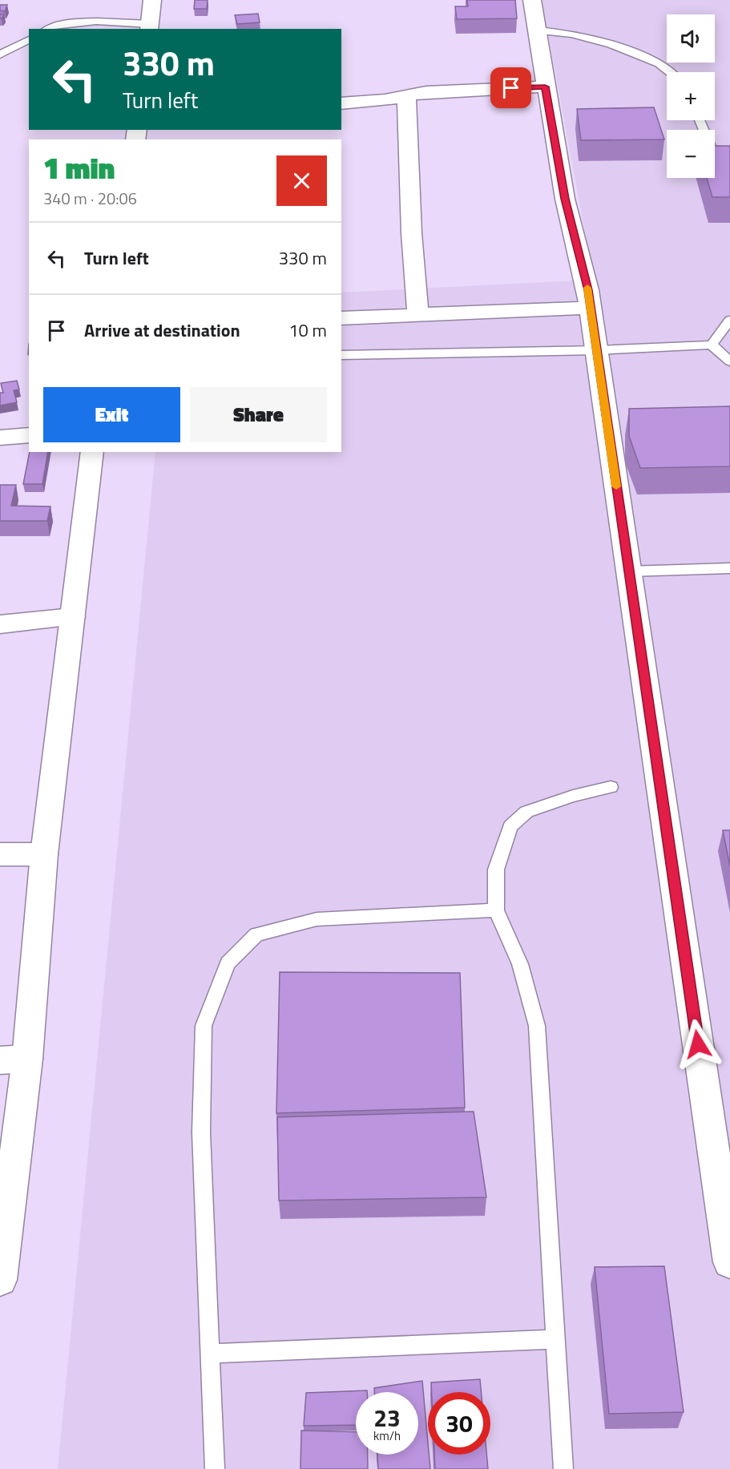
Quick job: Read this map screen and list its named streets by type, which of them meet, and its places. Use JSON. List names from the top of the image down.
{
  "page": {
    "map_buttons": ["+", "−"],
    "turn": ["330 m", "Turn left"],
    "heading": ["1 min", "340 m · 20:06"],
    "list": [
      {
        "name": "Turn left",
        "value": "330 m"
      },
      {
        "name": "Arrive at destination",
        "value": "10 m"
      }
    ],
    "buttons": ["Exit", "Share"],
    "speed": "23 km/h",
    "limit": "30"
  }
}
